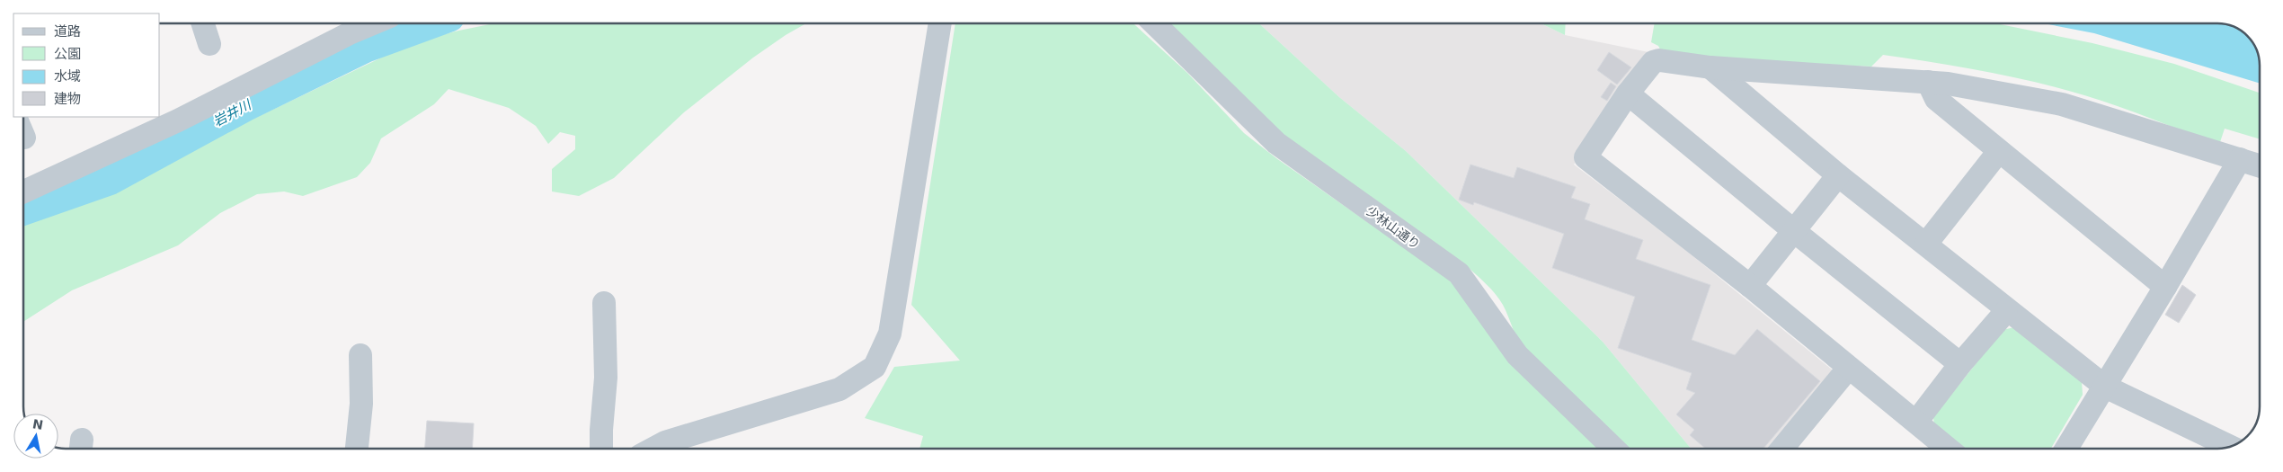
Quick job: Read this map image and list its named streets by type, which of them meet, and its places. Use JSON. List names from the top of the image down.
{
  "streets": {
    "street": ["少林山通り"]
  },
  "water": ["岩井川"],
  "legend": [
    "道路",
    "公園",
    "水域",
    "建物"
  ],
  "north": "top"
}
